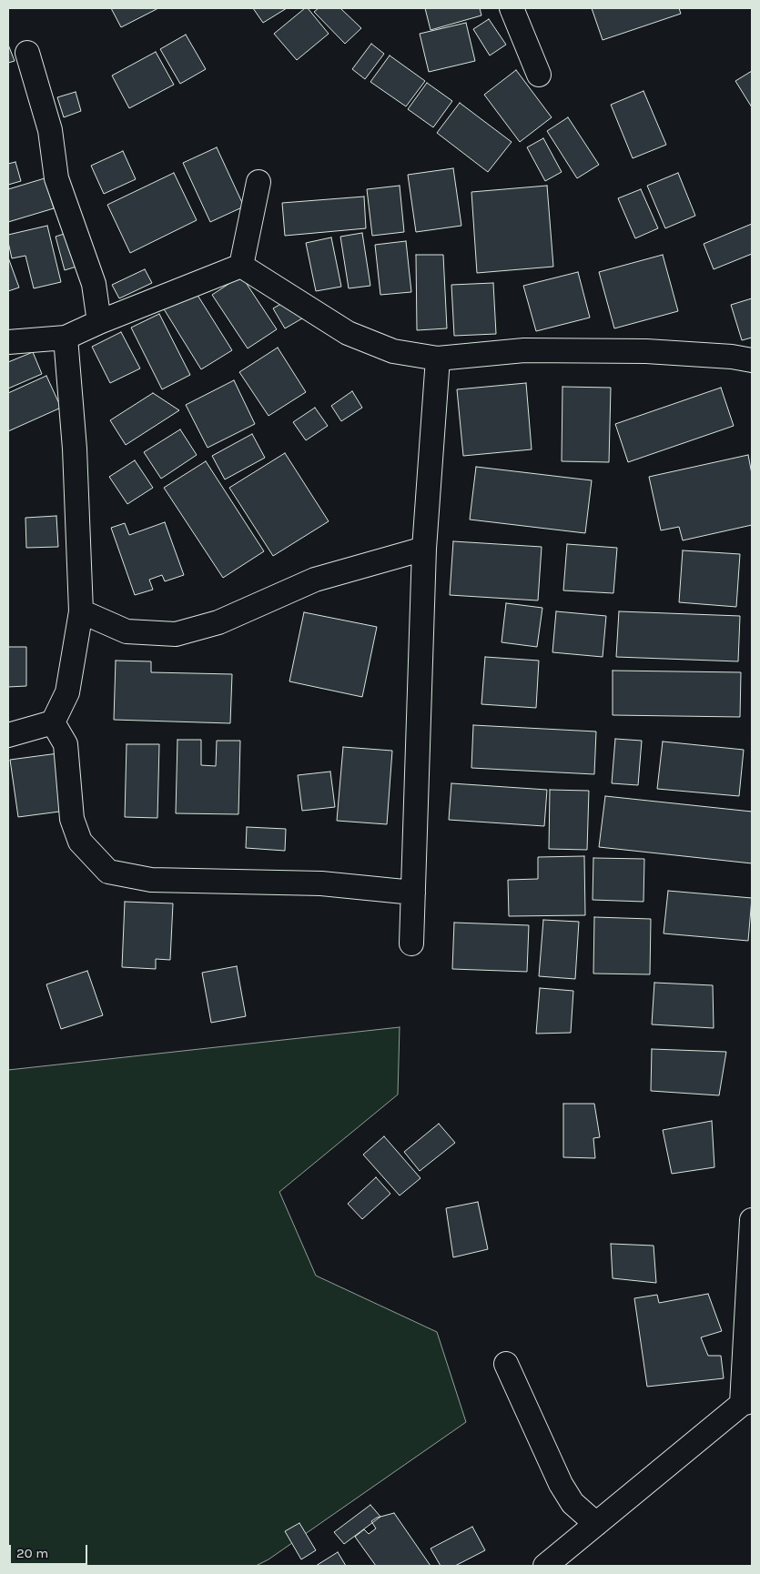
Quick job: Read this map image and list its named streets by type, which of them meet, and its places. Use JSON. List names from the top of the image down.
{
  "scale_bar": "20 m"
}
